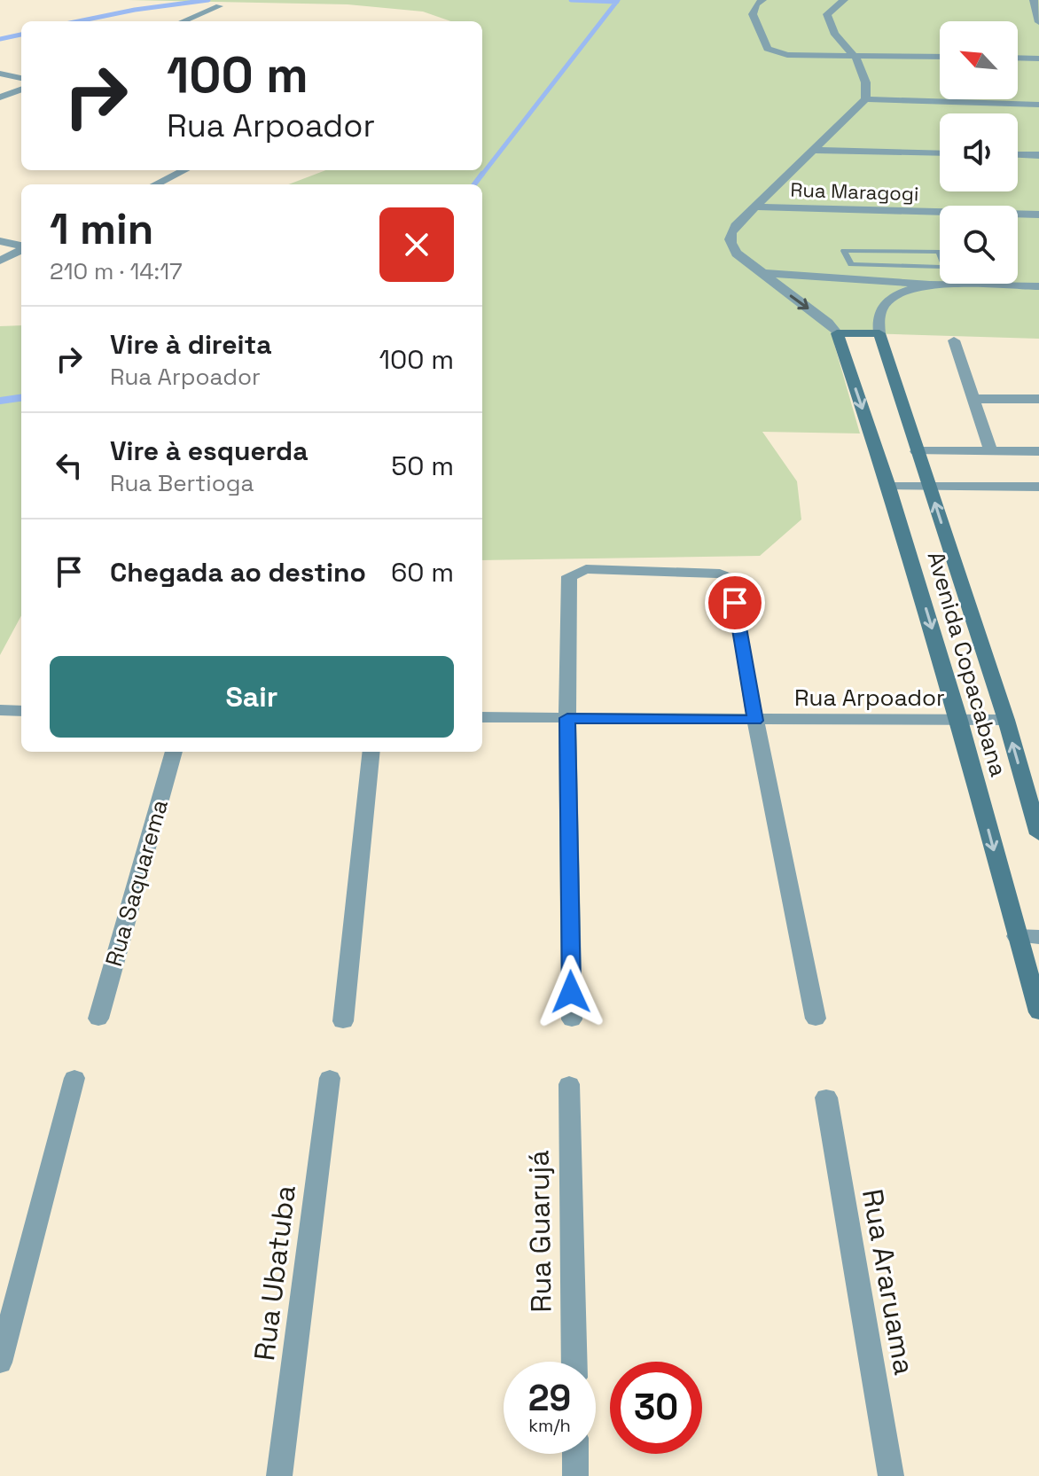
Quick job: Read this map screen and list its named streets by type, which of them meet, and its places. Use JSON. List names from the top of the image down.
{
  "streets": {
    "street": [
      "Rua Maragogi",
      "Avenida Copacabana",
      "Rua Arpoador",
      "Rua Saquarema",
      "Rua Guarujá",
      "Rua Ubatuba",
      "Rua Araruama"
    ]
  },
  "crossings": [
    ["Avenida Copacabana", "Rua Arpoador"]
  ],
  "north": "top left",
  "page": {
    "turn": ["100 m", "Rua Arpoador"],
    "heading": ["1 min", "210 m · 14:17"],
    "list": [
      {
        "name": "Vire à direita",
        "note": "Rua Arpoador",
        "value": "100 m"
      },
      {
        "name": "Vire à esquerda",
        "note": "Rua Bertioga",
        "value": "50 m"
      },
      {
        "name": "Chegada ao destino",
        "value": "60 m"
      }
    ],
    "buttons": "Sair",
    "speed": "29 km/h",
    "limit": "30"
  }
}
